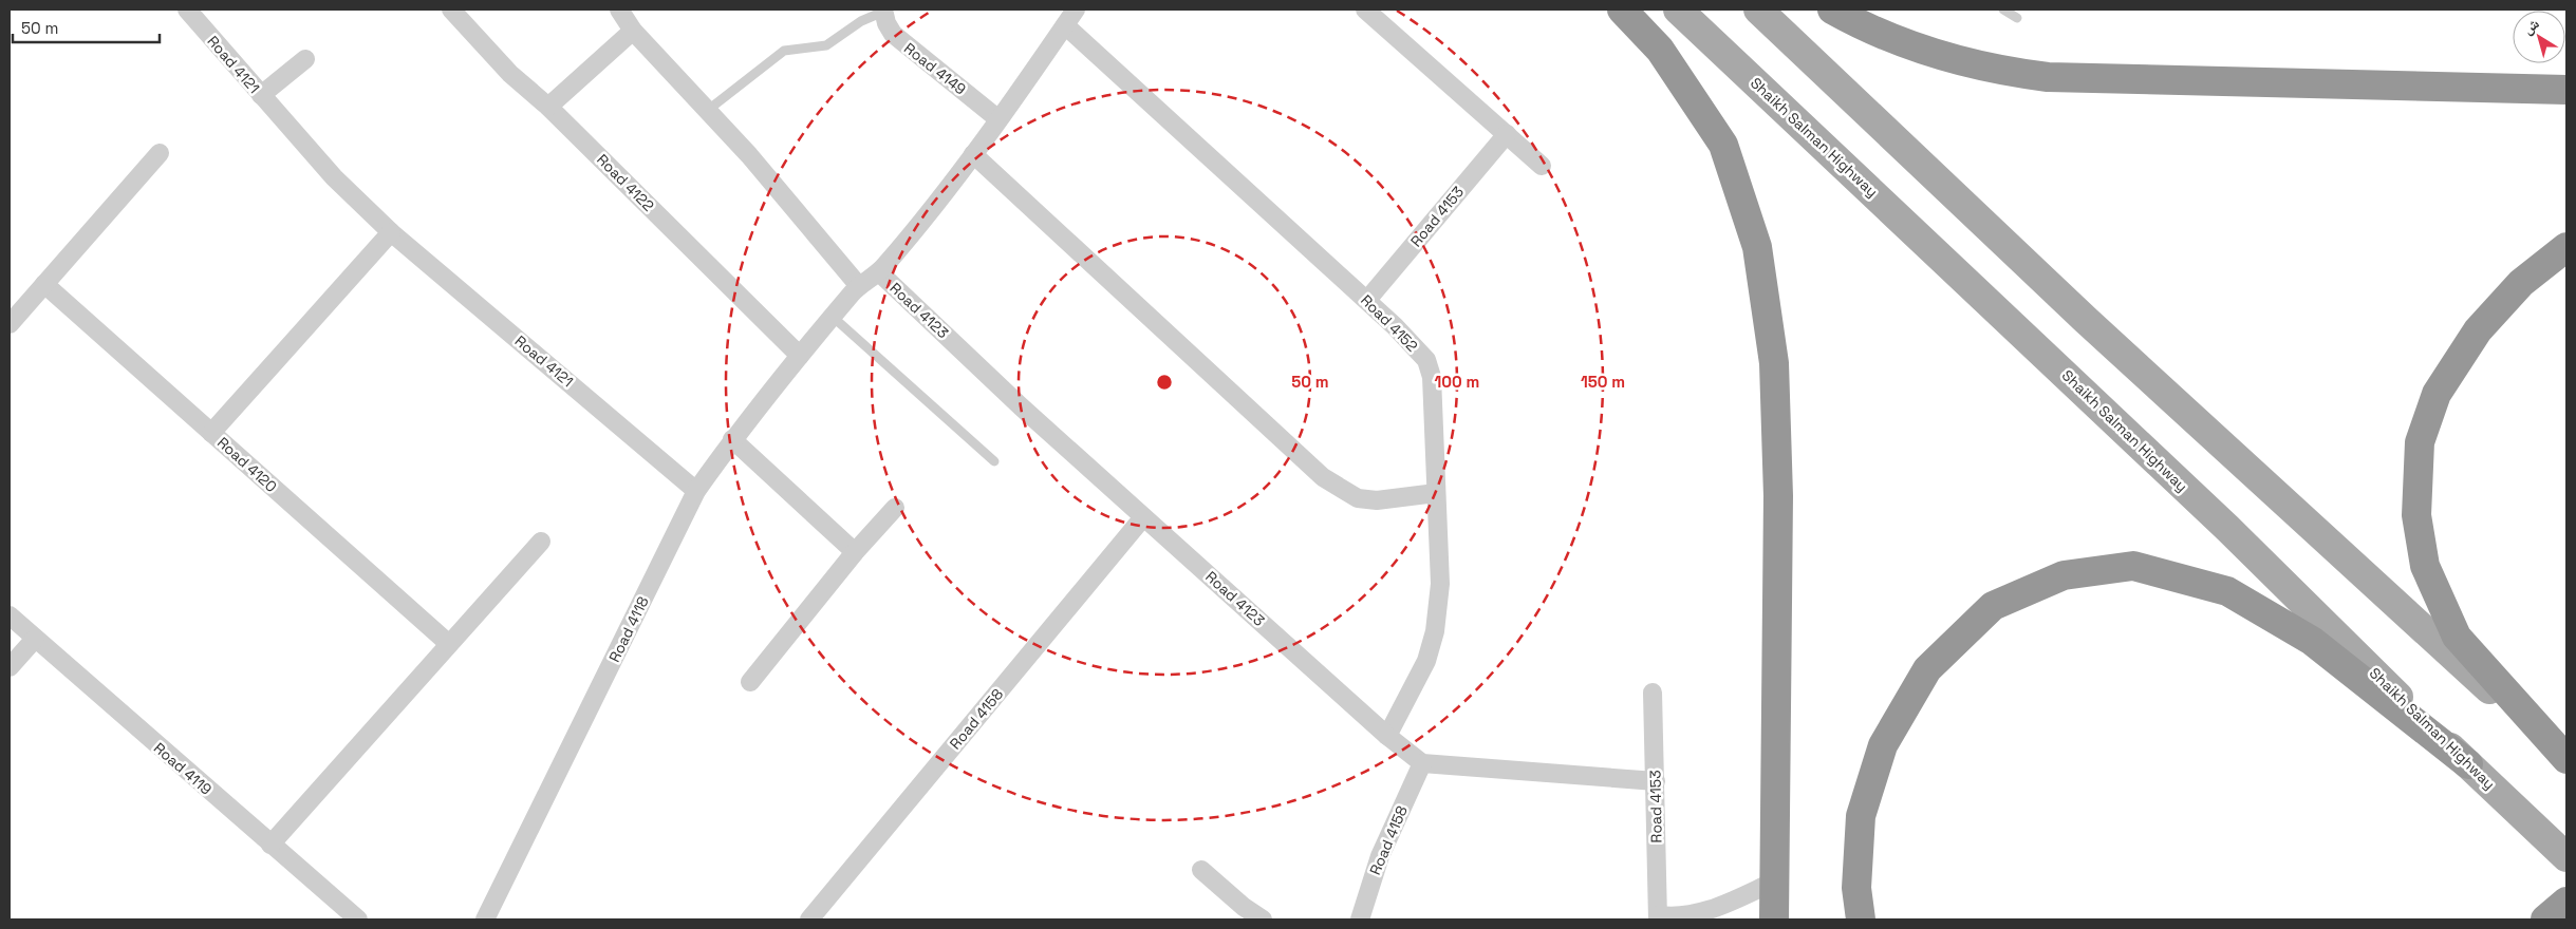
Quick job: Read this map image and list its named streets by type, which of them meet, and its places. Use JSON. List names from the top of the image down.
{
  "streets": {
    "main road": ["Shaikh Salman Highway"],
    "street": [
      "Road 4121",
      "Road 4149",
      "Road 4122",
      "Road 4153",
      "Road 4123",
      "Road 4152",
      "Road 4120",
      "Road 4118",
      "Road 4158",
      "Road 4119"
    ]
  },
  "crossings": [
    ["Road 4121", "Road 4118"],
    ["Road 4149", "Road 4123"],
    ["Road 4122", "Road 4123"],
    ["Road 4122", "Road 4118"],
    ["Road 4153", "Road 4152"],
    ["Road 4123", "Road 4152"],
    ["Road 4123", "Road 4118"],
    ["Road 4123", "Road 4158"]
  ],
  "scale_bar": "50 m",
  "north": "top left",
  "rings": ["50 m", "100 m", "150 m"]
}
